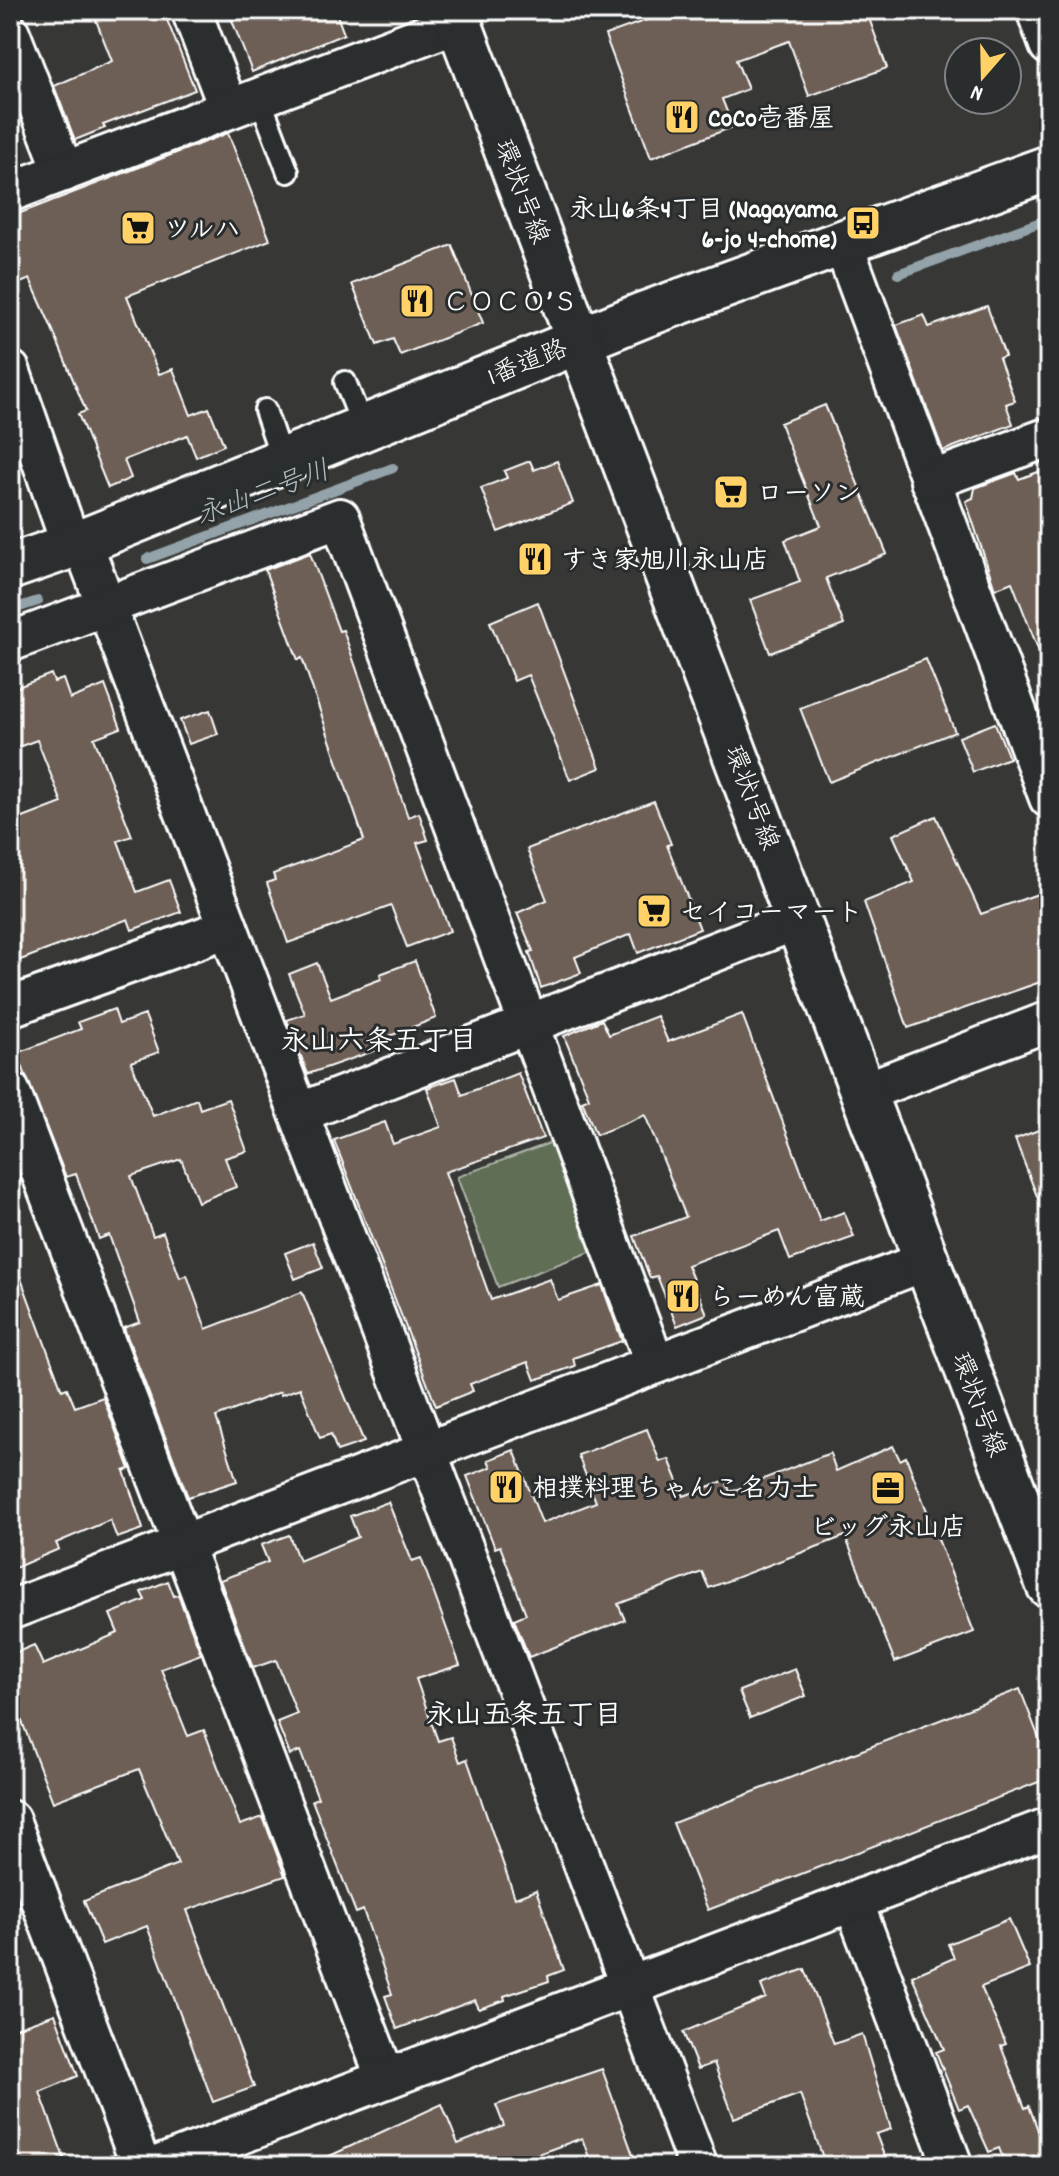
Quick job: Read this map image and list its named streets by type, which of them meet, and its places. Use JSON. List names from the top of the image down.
{
  "streets": {
    "main road": ["環状1号線", "1番道路"]
  },
  "crossings": [
    ["環状1号線", "1番道路"]
  ],
  "districts": ["永山六条五丁目", "永山五条五丁目"],
  "water": ["永山二号川"],
  "places": {
    "restaurant": [
      "CoCo壱番屋",
      "ＣＯＣＯ’Ｓ",
      "すき家旭川永山店",
      "らーめん富蔵",
      "相撲料理ちゃんこ名力士"
    ],
    "bus stop": ["永山6条4丁目 (Nagayama 6-jo 4-chome)"],
    "supermarket": ["ツルハ", "ローソン", "セイコーマート"],
    "office": ["ビッグ永山店"]
  },
  "north": "bottom"
}
